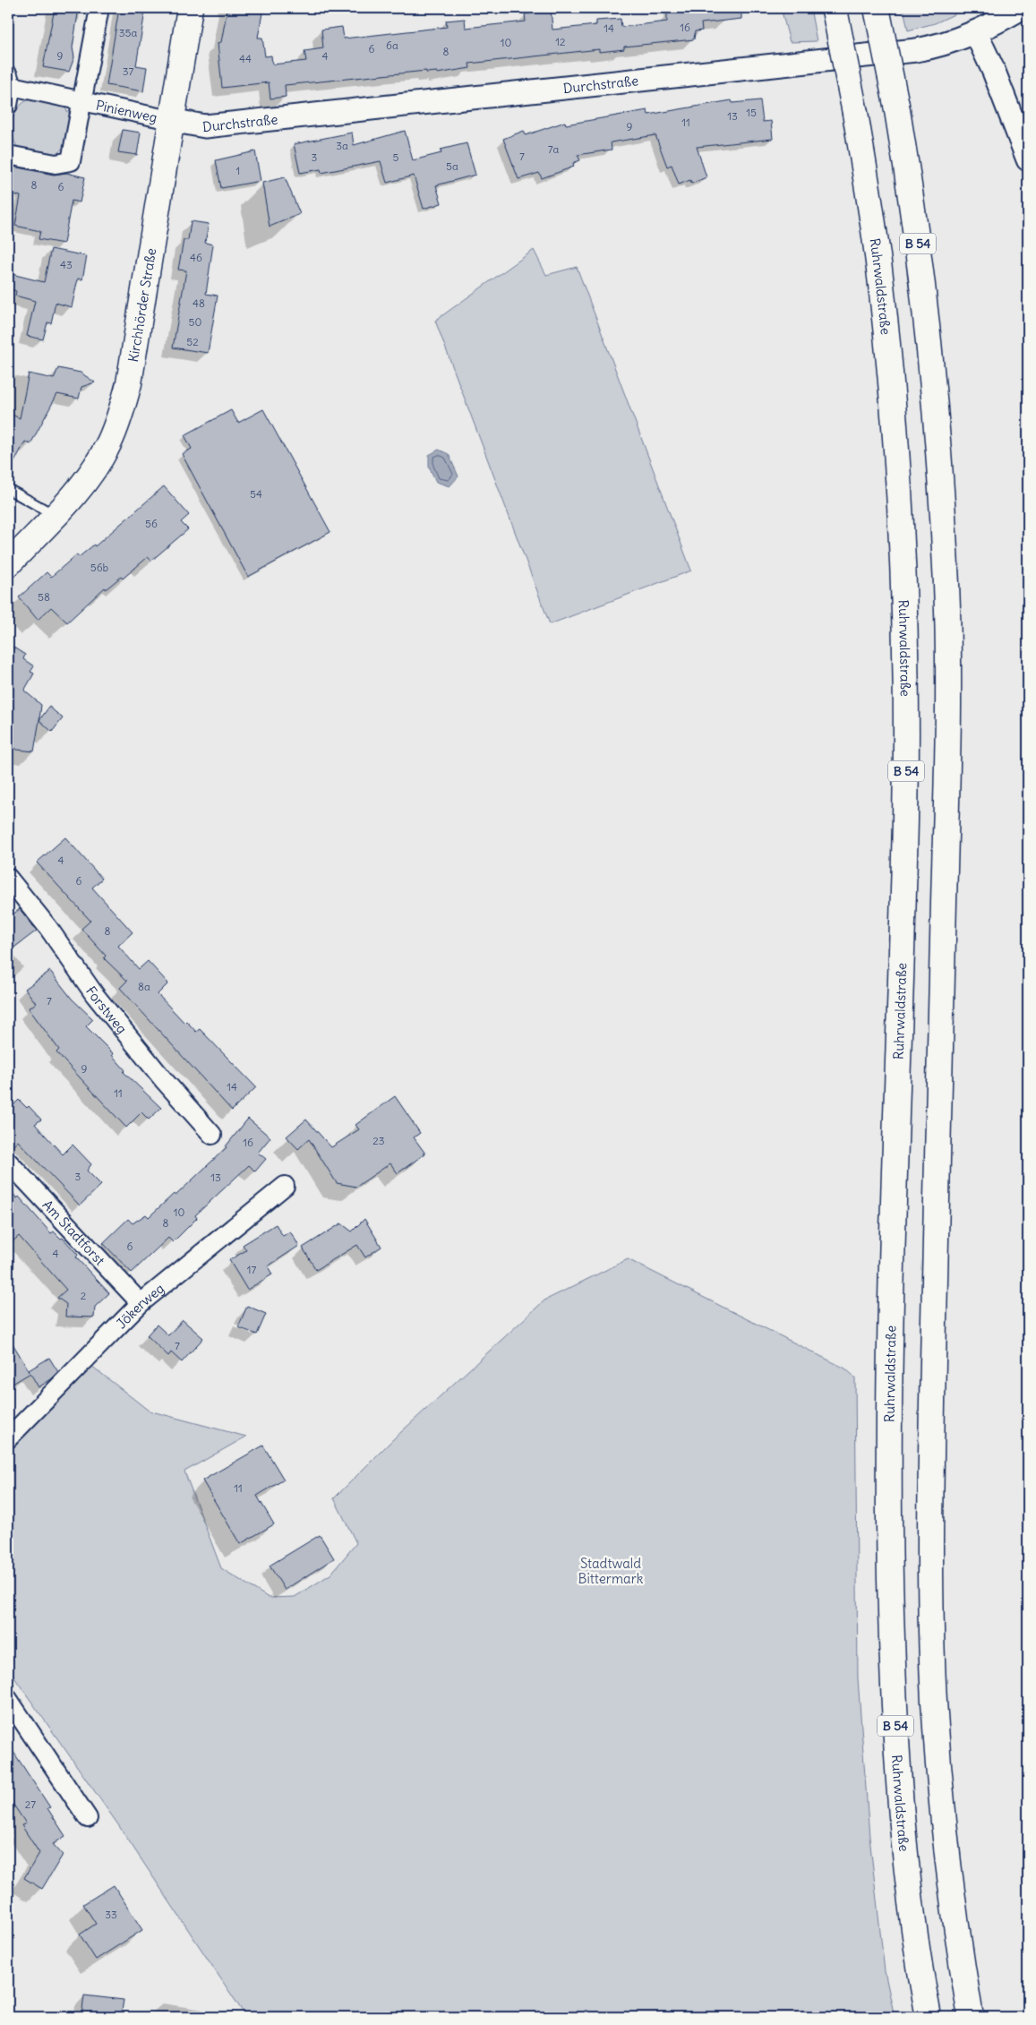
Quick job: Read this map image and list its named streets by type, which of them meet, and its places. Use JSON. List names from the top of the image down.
{
  "streets": {
    "main road": ["B 54", "Ruhrwaldstraße", "Kirchhörder Straße"],
    "street": [
      "Durchstraße",
      "Pinienweg",
      "Forstweg",
      "Am Stadtforst",
      "Jökerweg"
    ]
  },
  "crossings": [
    ["Durchstraße", "Pinienweg"],
    ["Durchstraße", "Kirchhörder Straße"],
    ["Pinienweg", "Kirchhörder Straße"],
    ["Am Stadtforst", "Jökerweg"]
  ],
  "parks": ["Stadtwald Bittermark"],
  "house_numbers": [
    "16",
    "14",
    "35a",
    "12",
    "10",
    "6a",
    "6",
    "8",
    "9",
    "4",
    "44",
    "37",
    "15",
    "13",
    "11",
    "9",
    "3a",
    "7a",
    "7",
    "3",
    "5",
    "5a",
    "1",
    "8",
    "6",
    "46",
    "43",
    "48",
    "50",
    "52",
    "54",
    "56",
    "56b",
    "58",
    "4",
    "6",
    "8",
    "8a",
    "7",
    "9",
    "14",
    "11",
    "23",
    "16",
    "3",
    "13",
    "10",
    "8",
    "6",
    "4",
    "17",
    "2",
    "7",
    "11",
    "27",
    "33"
  ]
}
